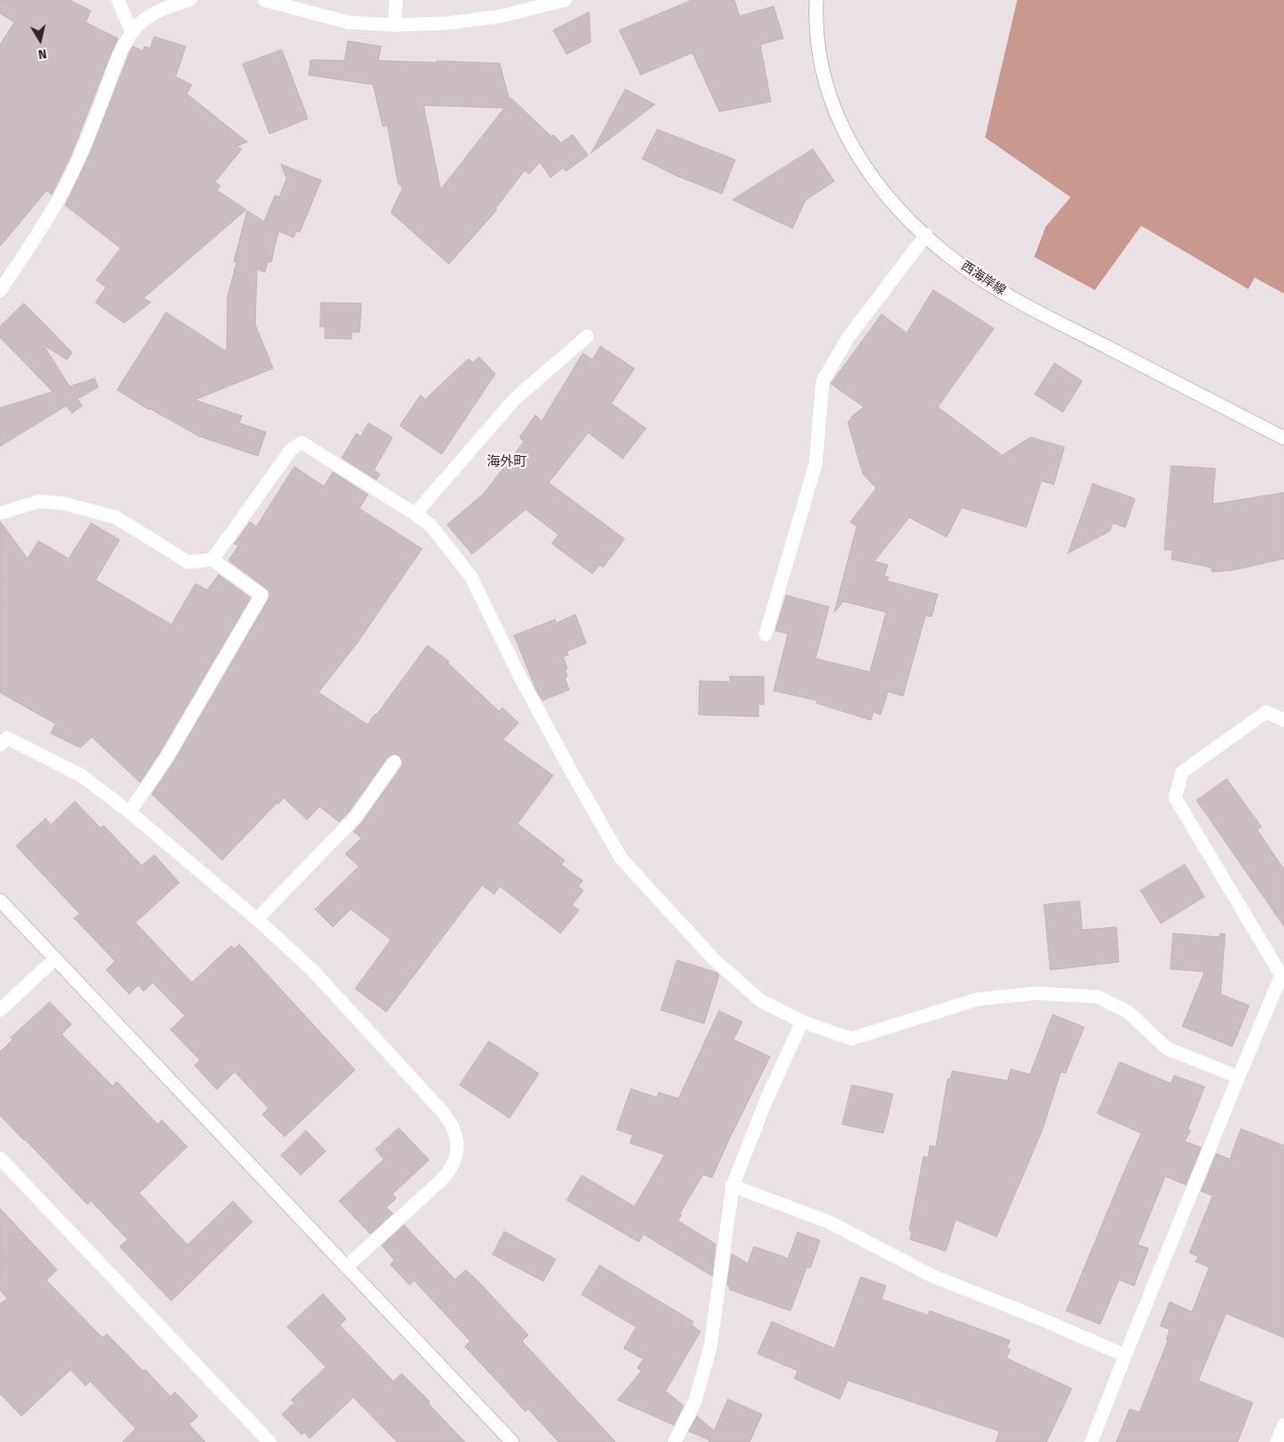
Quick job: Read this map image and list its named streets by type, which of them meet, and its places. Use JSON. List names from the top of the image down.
{
  "streets": {
    "street": ["西海岸線"]
  },
  "districts": ["海外町"],
  "north": "bottom"
}
